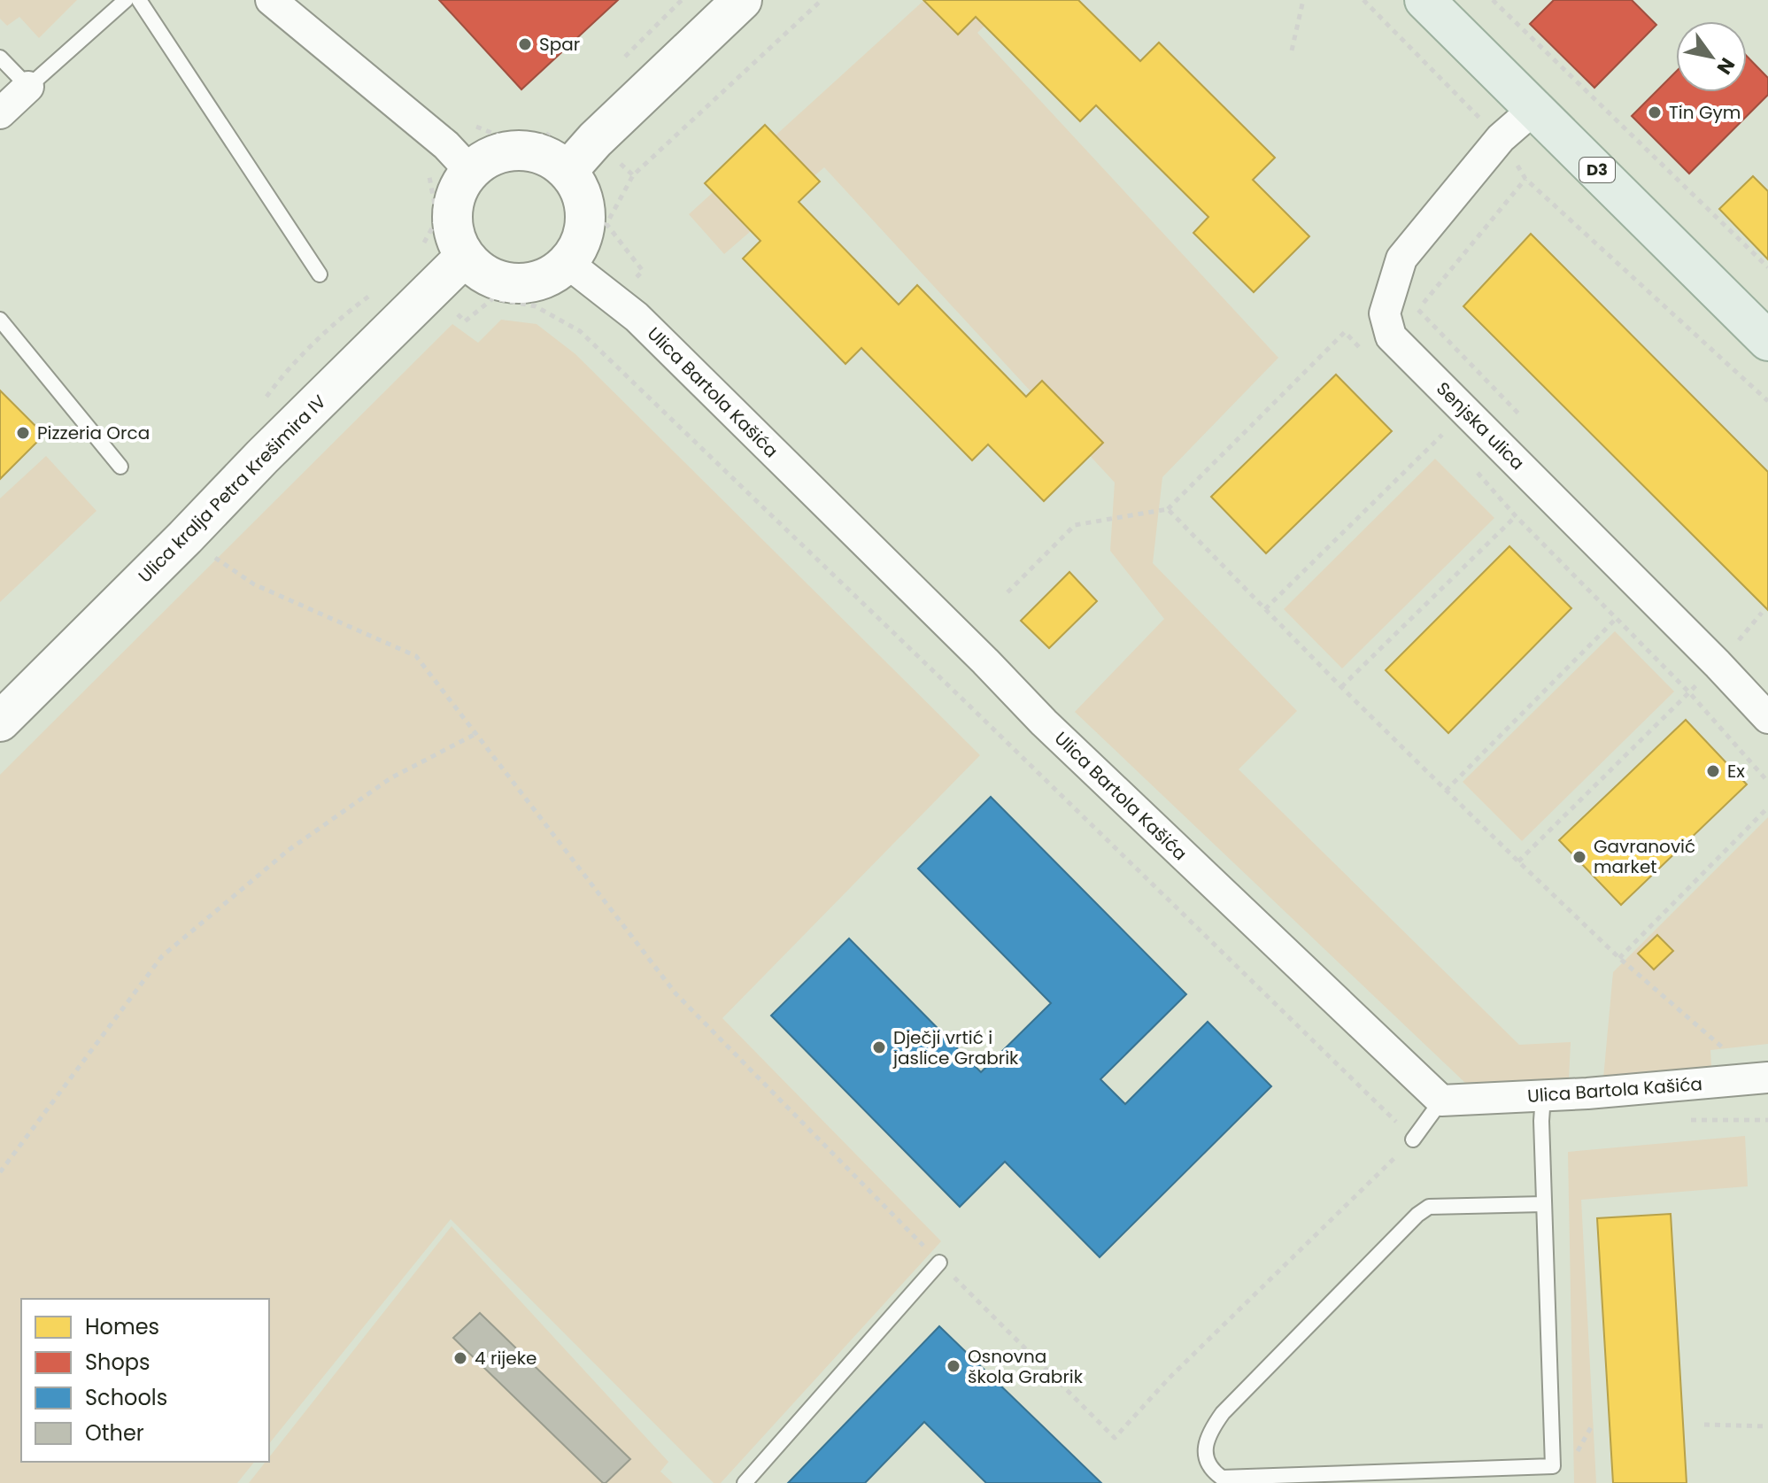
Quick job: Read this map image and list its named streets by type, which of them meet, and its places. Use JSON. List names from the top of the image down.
{
  "streets": {
    "main road": ["D3"],
    "street": ["Ulica Bartola Kašića", "Senjska ulica", "Ulica kralja Petra Krešimira IV"]
  },
  "crossings": [
    ["D3", "Senjska ulica"],
    ["Ulica Bartola Kašića", "Ulica kralja Petra Krešimira IV"]
  ],
  "places": [
    "Spar",
    "Tin Gym",
    "Pizzeria Orca",
    "Ex",
    "Gavranović market",
    "Dječji vrtić i jaslice Grabrik",
    "4 rijeke",
    "Osnovna škola Grabrik"
  ],
  "legend": [
    "Homes",
    "Shops",
    "Schools",
    "Other"
  ],
  "north": "bottom right"
}
